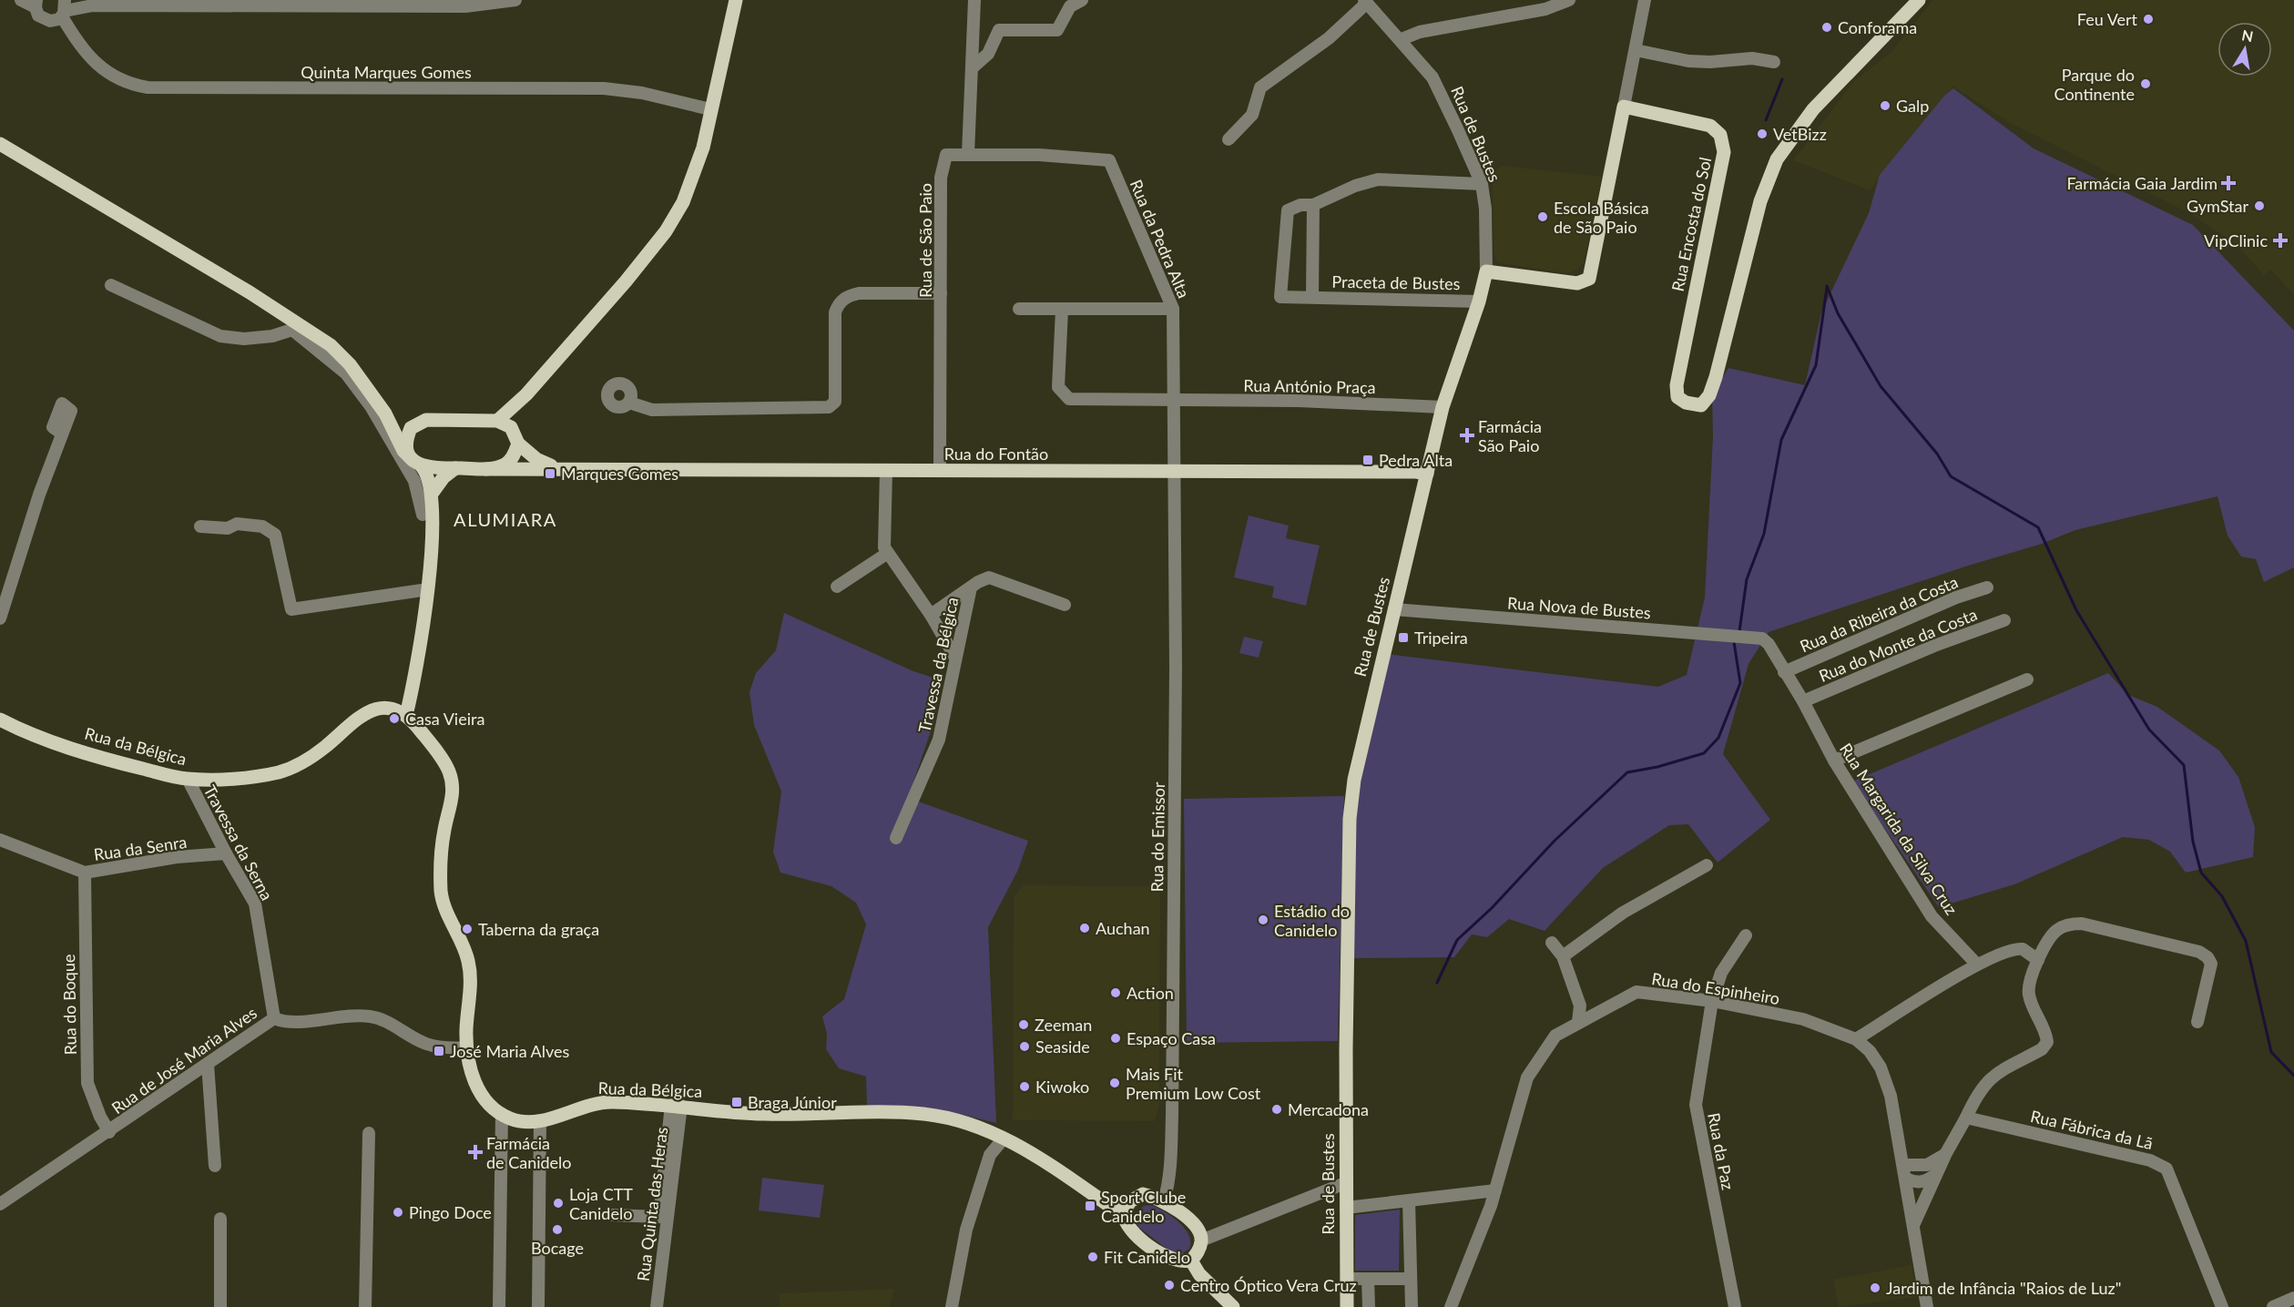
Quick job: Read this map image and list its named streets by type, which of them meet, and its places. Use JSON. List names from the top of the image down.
{
  "streets": {
    "main road": [
      "Rua de Bustes",
      "Rua Encosta do Sol",
      "Rua do Fontão",
      "Rua da Bélgica"
    ],
    "street": [
      "Quinta Marques Gomes",
      "Rua da Pedra Alta",
      "Rua de São Paio",
      "Praceta de Bustes",
      "Rua António Praça",
      "Rua Nova de Bustes",
      "Rua da Ribeira da Costa",
      "Rua do Monte da Costa",
      "Travessa da Bélgica",
      "Rua Margarida da Silva Cruz",
      "Rua do Emissor",
      "Travessa da Serna",
      "Rua da Senra",
      "Rua do Espinheiro",
      "Rua do Boque",
      "Rua de José Maria Alves",
      "Rua Fábrica da Lã",
      "Rua da Paz",
      "Rua Quinta das Heras"
    ]
  },
  "crossings": [
    ["Rua de Bustes", "Praceta de Bustes"],
    ["Rua de Bustes", "Rua António Praça"],
    ["Rua de Bustes", "Rua do Fontão"],
    ["Rua de Bustes", "Rua Nova de Bustes"],
    ["Rua da Pedra Alta", "Rua de São Paio"],
    ["Rua da Pedra Alta", "Rua António Praça"],
    ["Rua da Pedra Alta", "Rua do Fontão"],
    ["Rua da Pedra Alta", "Rua do Emissor"],
    ["Rua de São Paio", "Rua do Fontão"],
    ["Rua do Fontão", "Rua do Emissor"],
    ["Rua Nova de Bustes", "Rua Margarida da Silva Cruz"],
    ["Rua da Ribeira da Costa", "Rua Margarida da Silva Cruz"],
    ["Rua do Monte da Costa", "Rua Margarida da Silva Cruz"],
    ["Rua da Bélgica", "Travessa da Serna"],
    ["Rua da Bélgica", "Rua de José Maria Alves"],
    ["Rua da Bélgica", "Rua Quinta das Heras"],
    ["Travessa da Serna", "Rua da Senra"],
    ["Travessa da Serna", "Rua de José Maria Alves"],
    ["Rua da Senra", "Rua do Boque"],
    ["Rua do Espinheiro", "Rua da Paz"],
    ["Rua do Boque", "Rua de José Maria Alves"]
  ],
  "districts": ["ALUMIARA"],
  "places": {
    "other": [
      "Feu Vert",
      "Conforama",
      "Parque do Continente",
      "Galp",
      "VetBizz",
      "GymStar",
      "Escola Básica de São Paio",
      "Casa Vieira",
      "Estádio do Canidelo",
      "Auchan",
      "Taberna da graça",
      "Action",
      "Zeeman",
      "Espaço Casa",
      "Seaside",
      "Mais Fit Premium Low Cost",
      "Kiwoko",
      "Mercadona",
      "Loja CTT Canidelo",
      "Pingo Doce",
      "Bocage",
      "Fit Canidelo",
      "Centro Óptico Vera Cruz",
      "Jardim de Infância \"Raios de Luz\""
    ],
    "health": [
      "Farmácia Gaia Jardim",
      "VipClinic",
      "Farmácia São Paio",
      "Farmácia de Canidelo"
    ],
    "transit": [
      "Pedra Alta",
      "Marques Gomes",
      "Tripeira",
      "José Maria Alves",
      "Braga Júnior",
      "Sport Clube Canidelo"
    ]
  },
  "north": "top"
}
